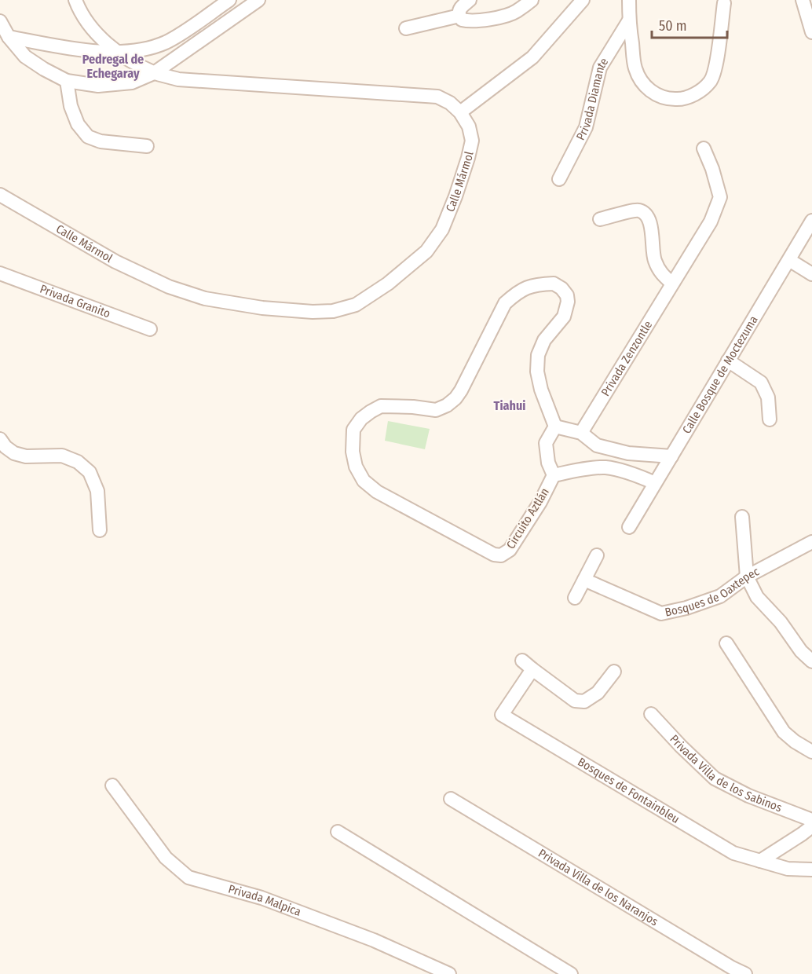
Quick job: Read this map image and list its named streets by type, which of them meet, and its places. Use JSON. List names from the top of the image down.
{
  "streets": {
    "street": [
      "Privada Diamante",
      "Calle Mármol",
      "Privada Granito",
      "Privada Zenzontle",
      "Calle Bosque de Moctezuma",
      "Circuito Aztlán",
      "Bosques de Oaxtepec",
      "Privada Villa de los Sabinos",
      "Bosques de Fontainbleu",
      "Privada Villa de los Naranjos",
      "Privada Malpica"
    ]
  },
  "districts": ["Pedregal de Echegaray", "Tiahui"],
  "scale_bar": "50 m"
}
